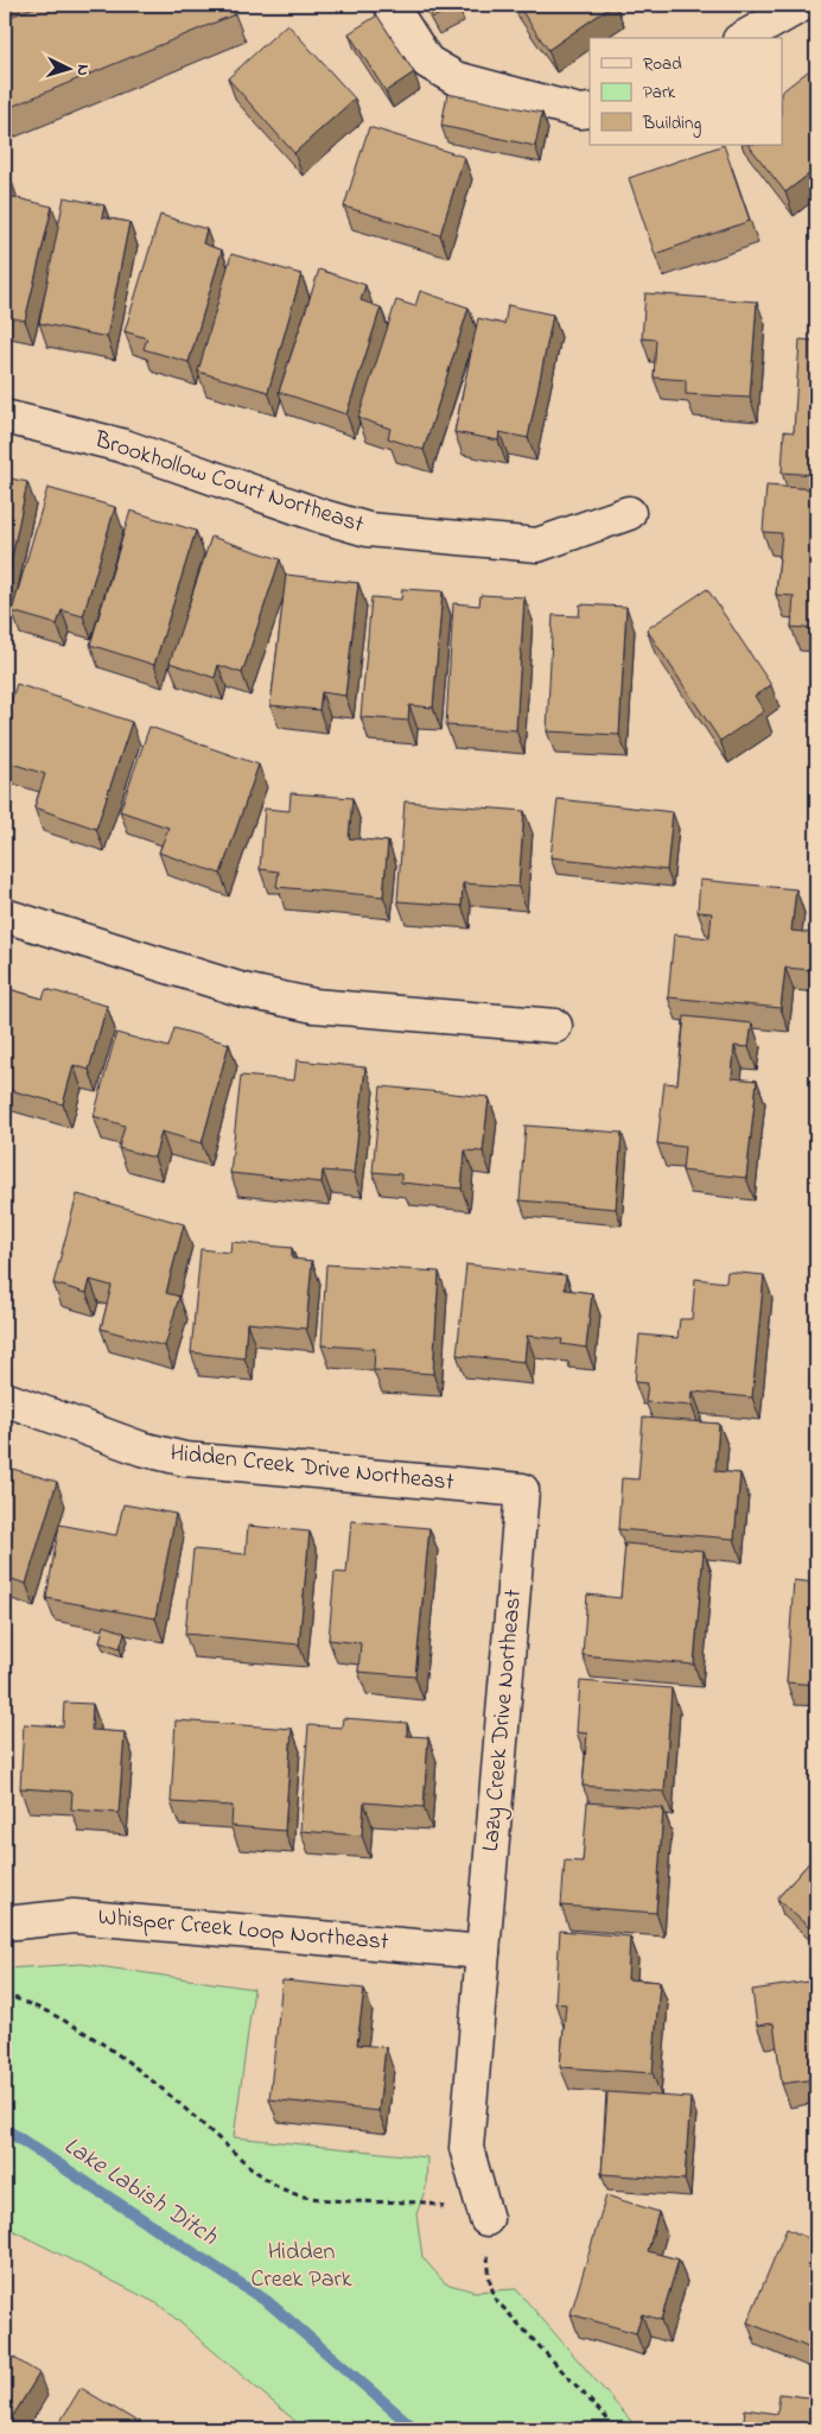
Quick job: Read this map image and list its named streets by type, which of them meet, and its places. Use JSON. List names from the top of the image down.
{
  "streets": {
    "street": [
      "Brookhollow Court Northeast",
      "Hidden Creek Drive Northeast",
      "Lazy Creek Drive Northeast",
      "Whisper Creek Loop Northeast"
    ]
  },
  "crossings": [
    ["Hidden Creek Drive Northeast", "Lazy Creek Drive Northeast"],
    ["Lazy Creek Drive Northeast", "Whisper Creek Loop Northeast"]
  ],
  "water": ["Lake Labish Ditch"],
  "parks": ["Hidden Creek Park"],
  "legend": ["Road", "Park", "Building"],
  "north": "right"
}
